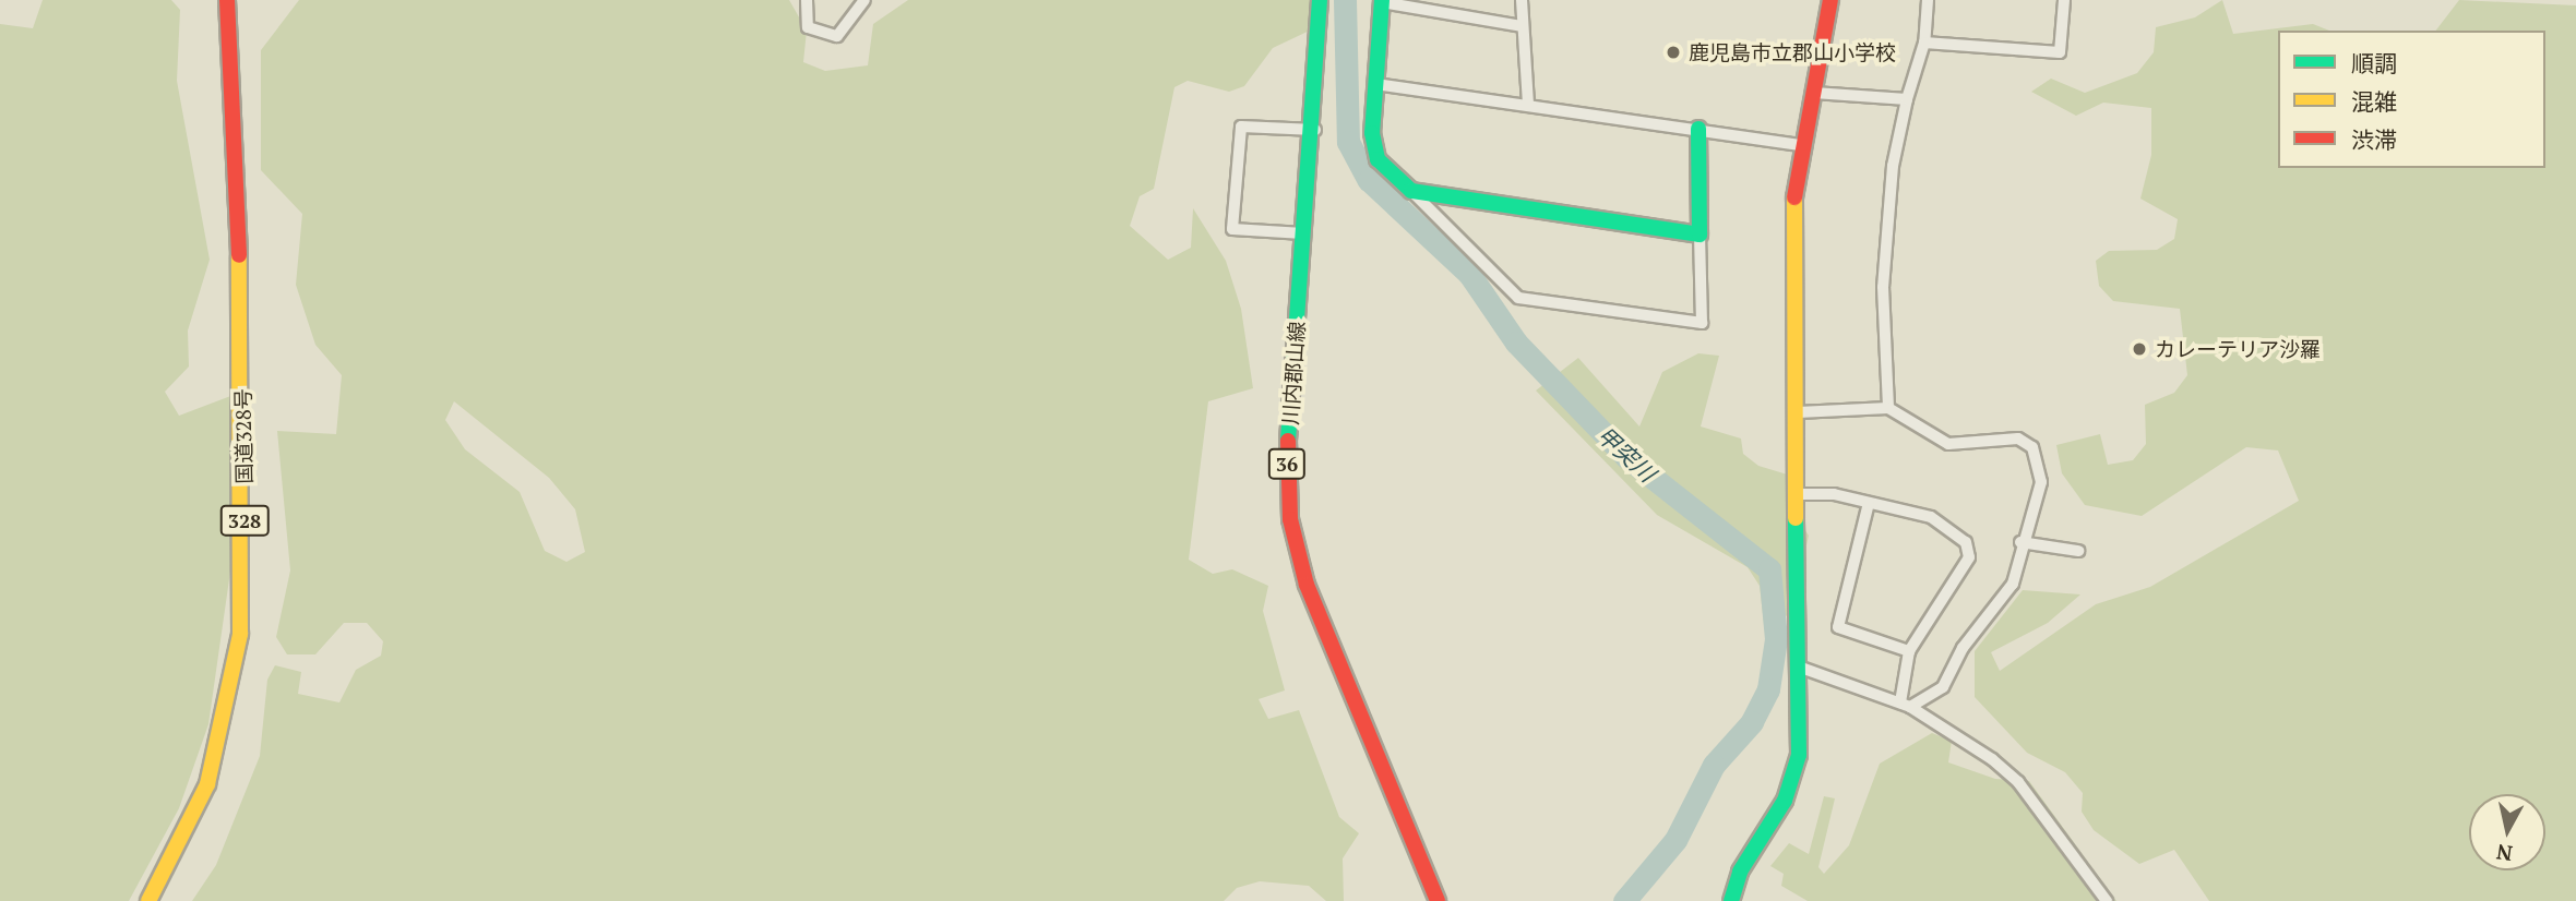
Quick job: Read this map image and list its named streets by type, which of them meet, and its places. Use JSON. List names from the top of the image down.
{
  "streets": {
    "main road": [
      "川内郡山線",
      "国道328号",
      "36",
      "328"
    ]
  },
  "water": ["甲突川"],
  "places": ["鹿児島市立郡山小学校", "カレーテリア沙羅"],
  "legend": ["順調", "混雑", "渋滞"],
  "north": "bottom"
}
